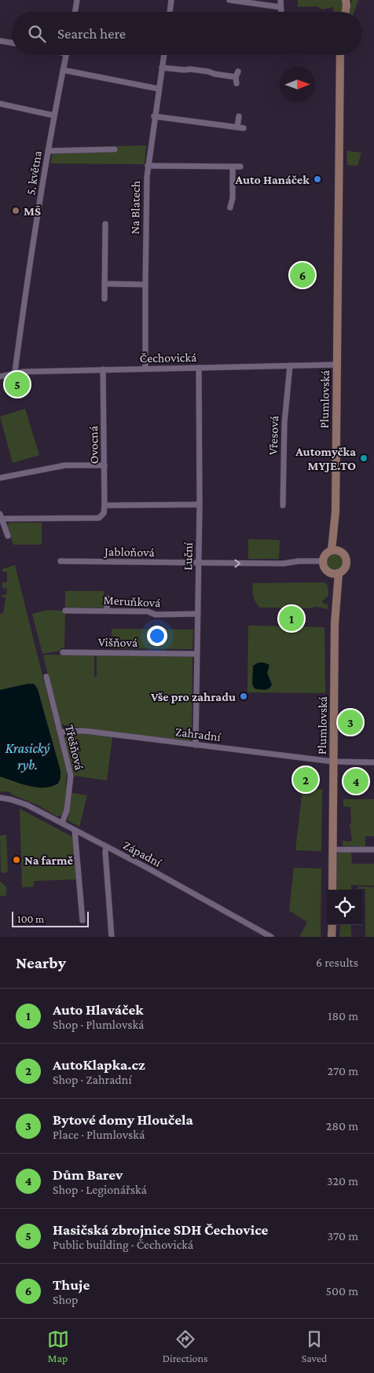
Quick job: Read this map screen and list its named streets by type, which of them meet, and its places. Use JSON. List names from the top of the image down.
{
  "streets": {
    "main road": ["Plumlovská"],
    "street": [
      "5. května",
      "Na Blatech",
      "Čechovická",
      "Vřesová",
      "Ovocná",
      "Jabloňová",
      "Luční",
      "Meruňková",
      "Višňová",
      "Zahradní",
      "Třešňová",
      "Západní"
    ]
  },
  "crossings": [
    ["5. května", "Čechovická"],
    ["Na Blatech", "Čechovická"],
    ["Čechovická", "Plumlovská"],
    ["Čechovická", "Vřesová"],
    ["Čechovická", "Ovocná"],
    ["Čechovická", "Luční"],
    ["Plumlovská", "Zahradní"],
    ["Jabloňová", "Luční"],
    ["Luční", "Meruňková"],
    ["Luční", "Višňová"],
    ["Luční", "Zahradní"],
    ["Zahradní", "Třešňová"],
    ["Třešňová", "Západní"]
  ],
  "water": ["Krasický ryb."],
  "places": [
    "Auto Hanáček",
    "MŠ",
    "Automyčka MYJE.TO",
    "Vše pro zahradu",
    "Na farmě"
  ],
  "scale_bar": "100 m",
  "north": "right",
  "page": {
    "search": "Search here",
    "pins": [
      "6",
      "5",
      "1",
      "3",
      "2",
      "4"
    ],
    "scale": "100 m",
    "heading": ["Nearby", "6 results"],
    "list": [
      {
        "mark": "1",
        "name": "Auto Hlaváček",
        "note": "Shop · Plumlovská",
        "value": "180 m"
      },
      {
        "mark": "2",
        "name": "AutoKlapka.cz",
        "note": "Shop · Zahradní",
        "value": "270 m"
      },
      {
        "mark": "3",
        "name": "Bytové domy Hloučela",
        "note": "Place · Plumlovská",
        "value": "280 m"
      },
      {
        "mark": "4",
        "name": "Dům Barev",
        "note": "Shop · Legionářská",
        "value": "320 m"
      },
      {
        "mark": "5",
        "name": "Hasičská zbrojnice SDH Čechovice",
        "note": "Public building · Čechovická",
        "value": "370 m"
      },
      {
        "mark": "6",
        "name": "Thuje",
        "note": "Shop",
        "value": "500 m"
      }
    ],
    "nav": ["Map", "Directions", "Saved"]
  }
}
